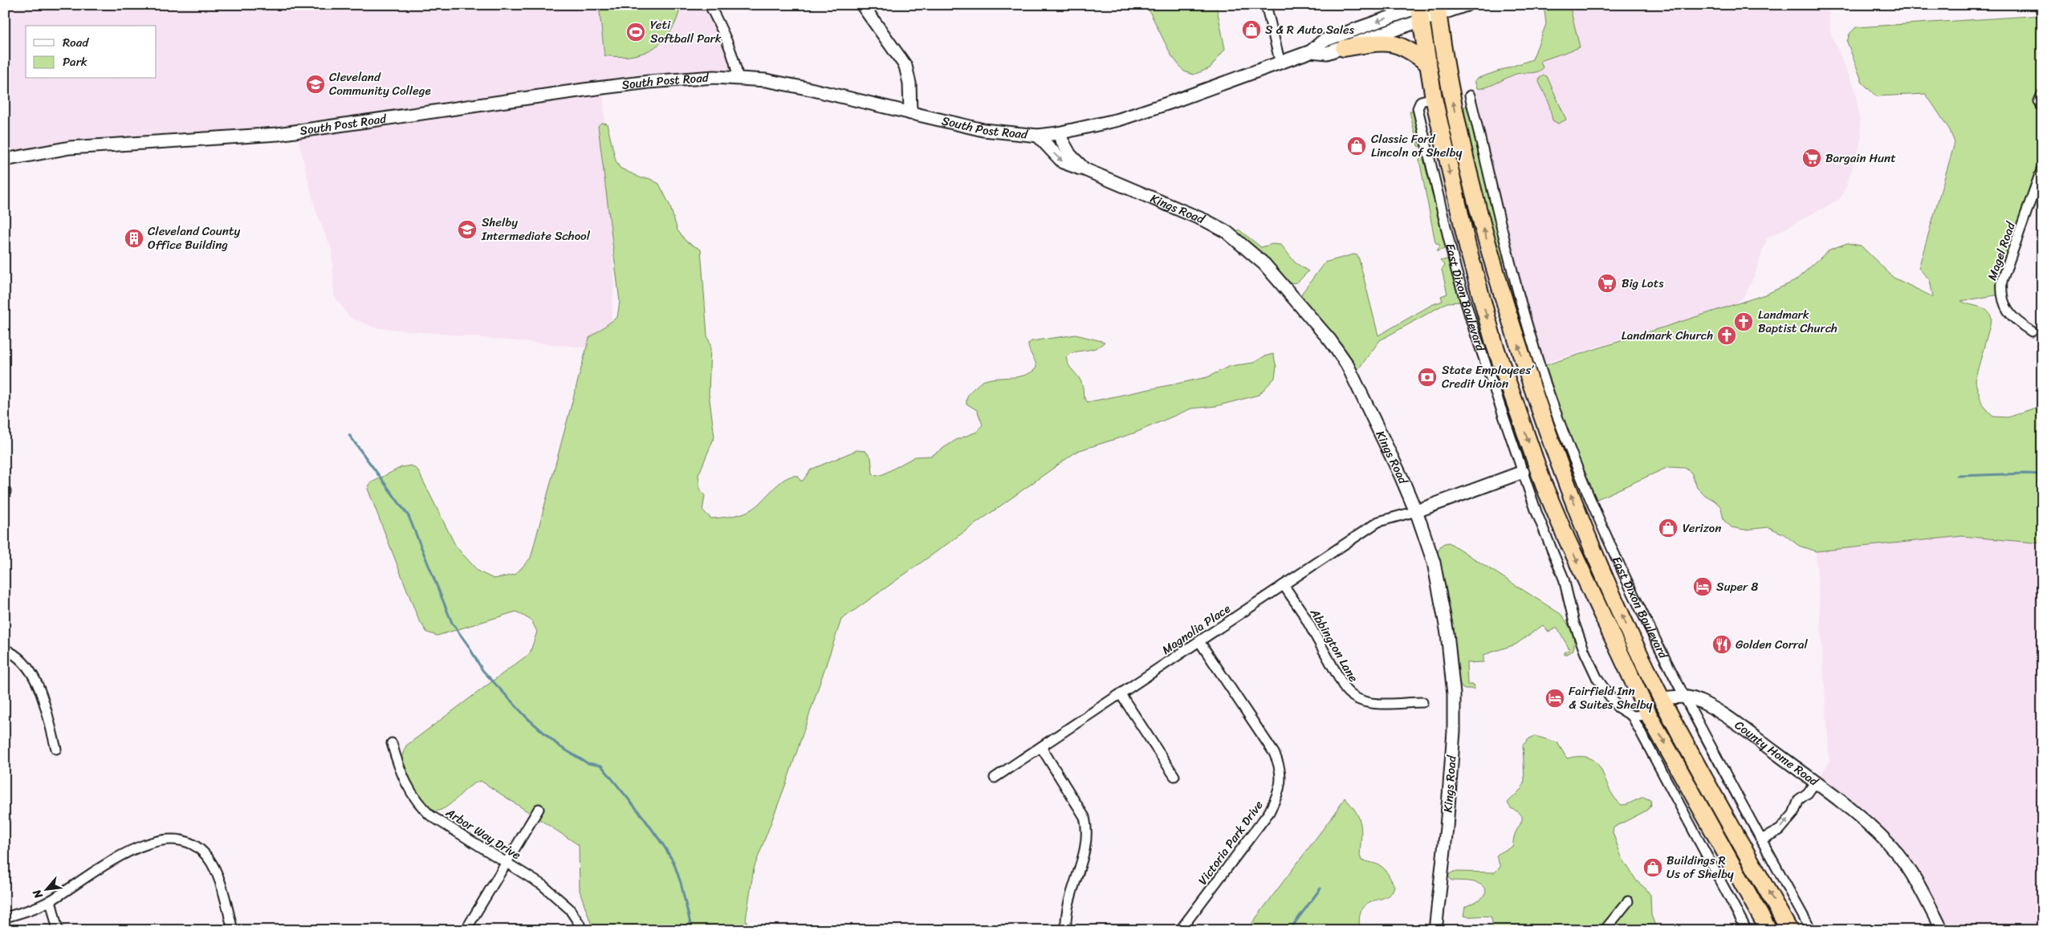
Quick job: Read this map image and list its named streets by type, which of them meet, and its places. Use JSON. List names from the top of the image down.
{
  "streets": {
    "highway": ["East Dixon Boulevard"],
    "street": [
      "South Post Road",
      "Kings Road",
      "Magel Road",
      "Magnolia Place",
      "Abbington Lane",
      "County Home Road",
      "Arbor Way Drive",
      "Victoria Park Drive"
    ]
  },
  "crossings": [
    ["South Post Road", "Kings Road"],
    ["South Post Road", "East Dixon Boulevard"],
    ["Kings Road", "Magnolia Place"],
    ["East Dixon Boulevard", "County Home Road"],
    ["Magnolia Place", "Abbington Lane"],
    ["Magnolia Place", "Victoria Park Drive"]
  ],
  "places": {
    "shop": [
      "S & R Auto Sales",
      "Classic Ford Lincoln of Shelby",
      "Verizon",
      "Buildings R Us of Shelby"
    ],
    "sports": ["Yeti Softball Park"],
    "school or university": ["Cleveland Community College", "Shelby Intermediate School"],
    "supermarket": ["Bargain Hunt", "Big Lots"],
    "building": ["Cleveland County Office Building"],
    "church": ["Landmark Baptist Church", "Landmark Church"],
    "bank": ["State Employees’ Credit Union"],
    "hotel": ["Super 8", "Fairfield Inn & Suites Shelby"],
    "restaurant": ["Golden Corral"]
  },
  "legend": ["Road", "Park"],
  "north": "bottom left"
}
